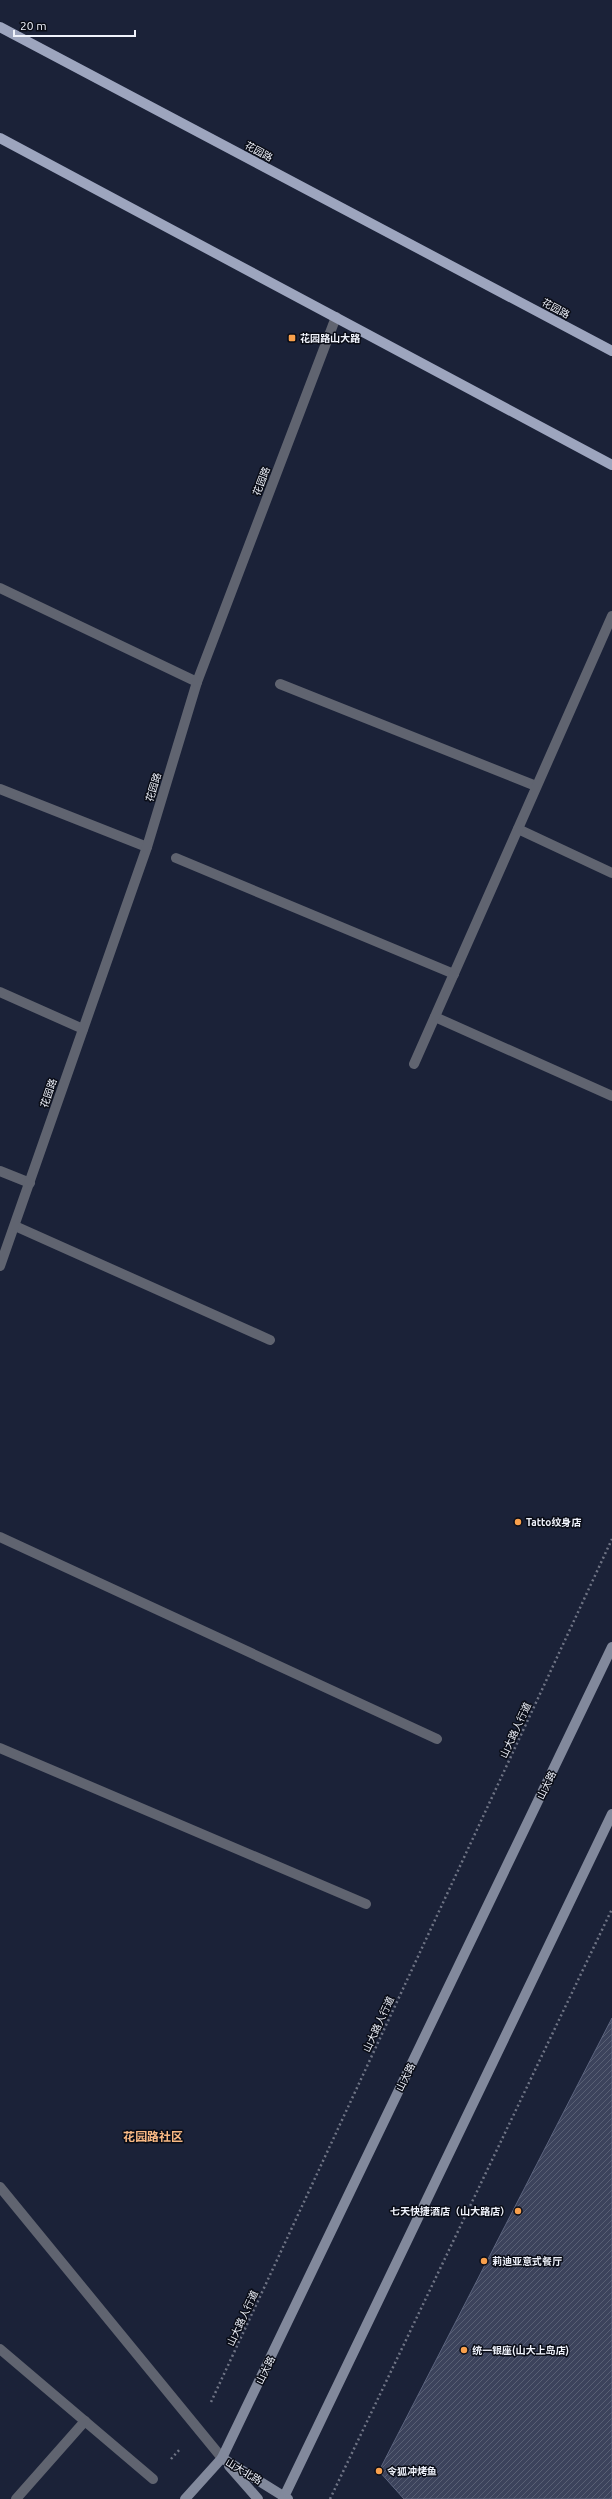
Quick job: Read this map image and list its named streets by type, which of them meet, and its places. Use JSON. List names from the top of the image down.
{
  "streets": {
    "main road": ["花园路", "山大路", "山大北路"],
    "path": ["山大路人行道"]
  },
  "crossings": [
    ["山大路", "山大北路"]
  ],
  "districts": ["花园路社区"],
  "places": {
    "transit": ["花园路山大路"],
    "other": [
      "Tatto纹身店",
      "七天快捷酒店（山大路店）",
      "莉迪亚意式餐厅",
      "统一银座(山大上岛店)",
      "令狐冲烤鱼"
    ]
  },
  "scale_bar": "20 m"
}
